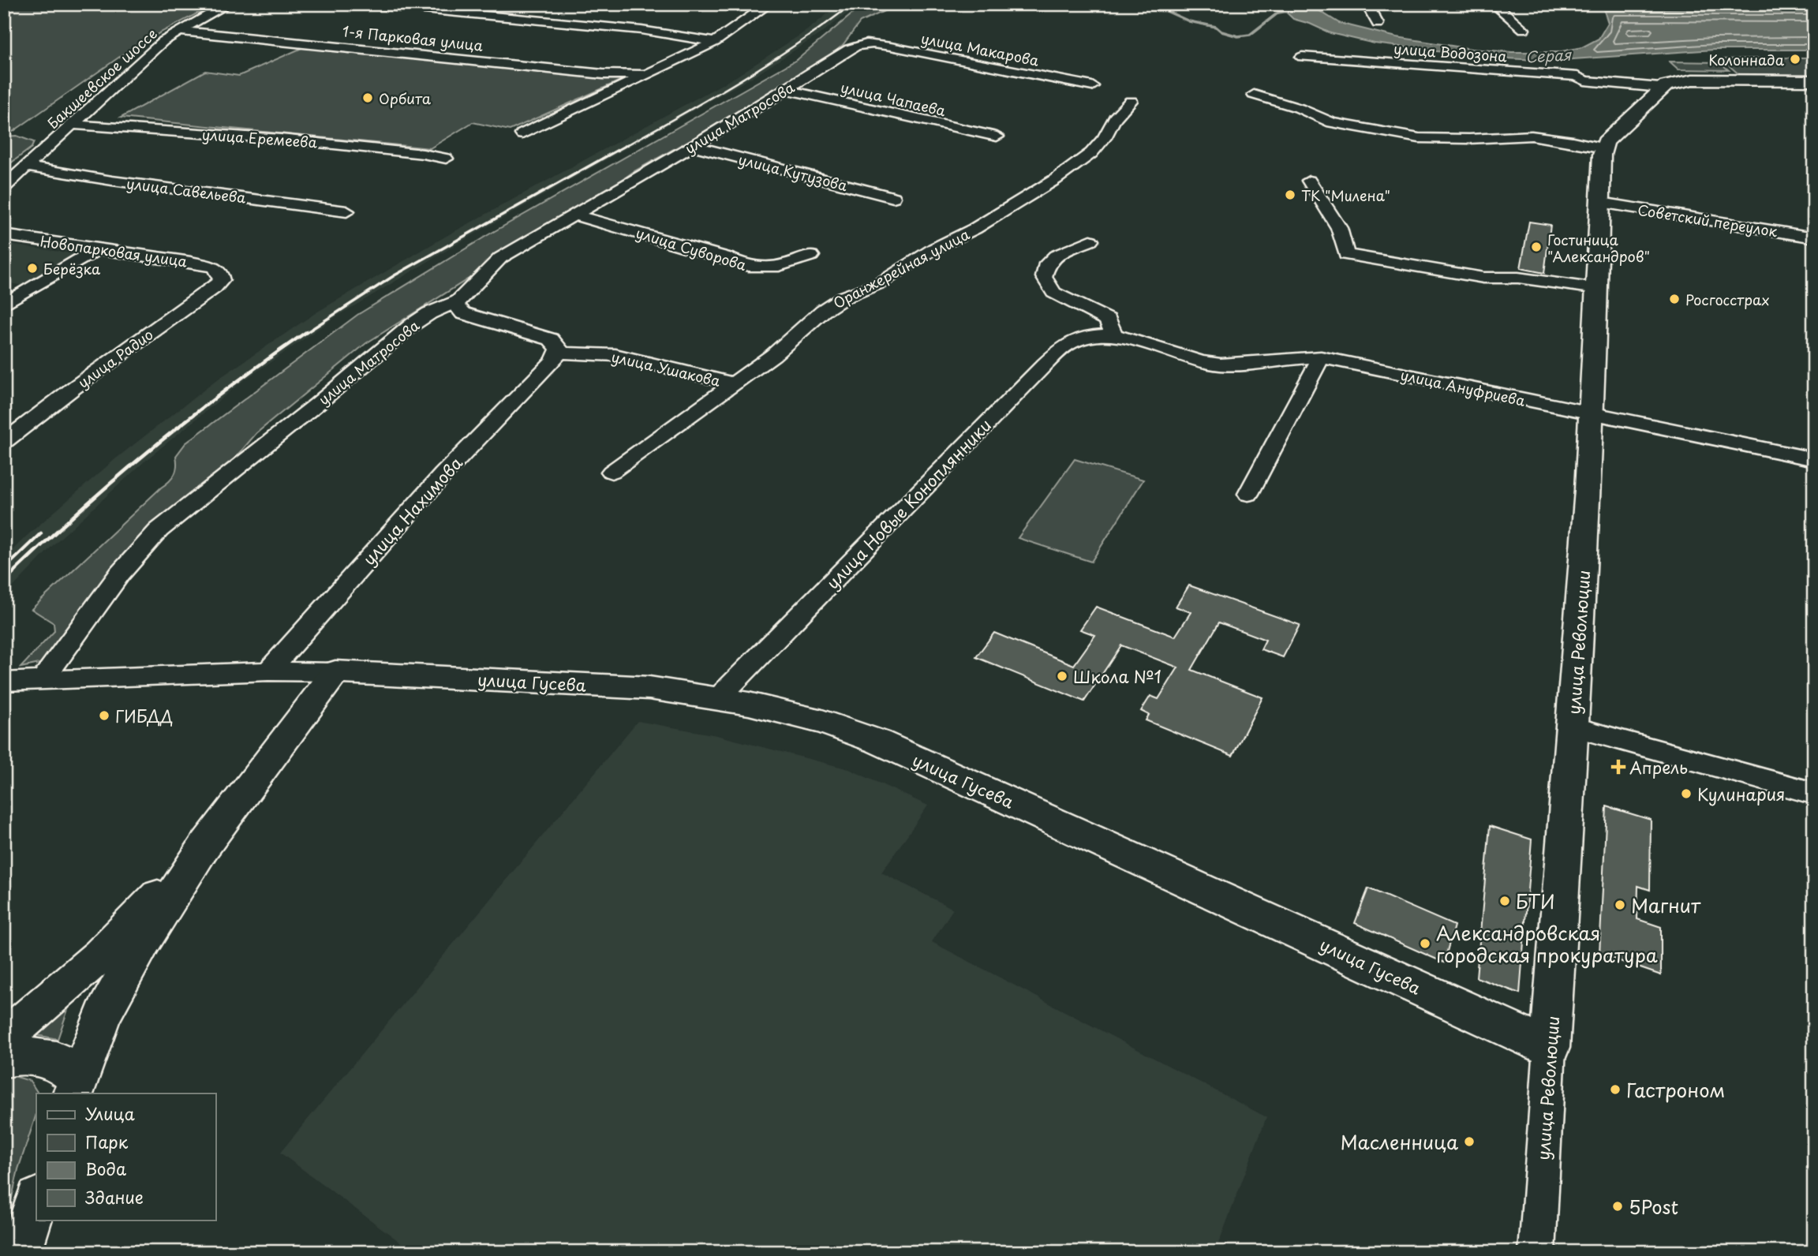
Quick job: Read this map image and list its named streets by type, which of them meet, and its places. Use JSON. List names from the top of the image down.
{
  "streets": {
    "main road": ["улица Революции", "улица Гусева"],
    "street": [
      "1-я Парковая улица",
      "улица Макарова",
      "улица Водозона",
      "Бакшеевское шоссе",
      "улица Чапаева",
      "улица Матросова",
      "улица Еремеева",
      "улица Кутузова",
      "улица Савельева",
      "Советский переулок",
      "улица Суворова",
      "Новопарковая улица",
      "Оранжерейная улица",
      "улица Радио",
      "улица Ушакова",
      "улица Ануфриева",
      "улица Новые Коноплянники",
      "улица Нахимова"
    ]
  },
  "crossings": [
    ["1-я Парковая улица", "Бакшеевское шоссе"],
    ["улица Макарова", "улица Матросова"],
    ["Бакшеевское шоссе", "улица Еремеева"],
    ["Бакшеевское шоссе", "улица Савельева"],
    ["улица Чапаева", "улица Матросова"],
    ["улица Матросова", "улица Кутузова"],
    ["улица Матросова", "улица Суворова"],
    ["Советский переулок", "улица Революции"],
    ["Новопарковая улица", "улица Радио"],
    ["Оранжерейная улица", "улица Ушакова"],
    ["улица Ушакова", "улица Нахимова"],
    ["улица Ануфриева", "улица Новые Коноплянники"],
    ["улица Ануфриева", "улица Революции"],
    ["улица Новые Коноплянники", "улица Гусева"],
    ["улица Революции", "улица Гусева"]
  ],
  "water": ["Серая"],
  "places": {
    "other": [
      "Колоннада",
      "Орбита",
      "ТК \"Милена\"",
      "Гостиница \"Александров\"",
      "Берёзка",
      "Росгосстрах",
      "Школа №1",
      "ГИБДД",
      "Кулинария",
      "БТИ",
      "Магнит",
      "Александровская городская прокуратура",
      "Гастроном",
      "Масленница",
      "5Post"
    ],
    "health": ["Апрель"]
  },
  "legend": [
    "Улица",
    "Парк",
    "Вода",
    "Здание"
  ]
}
